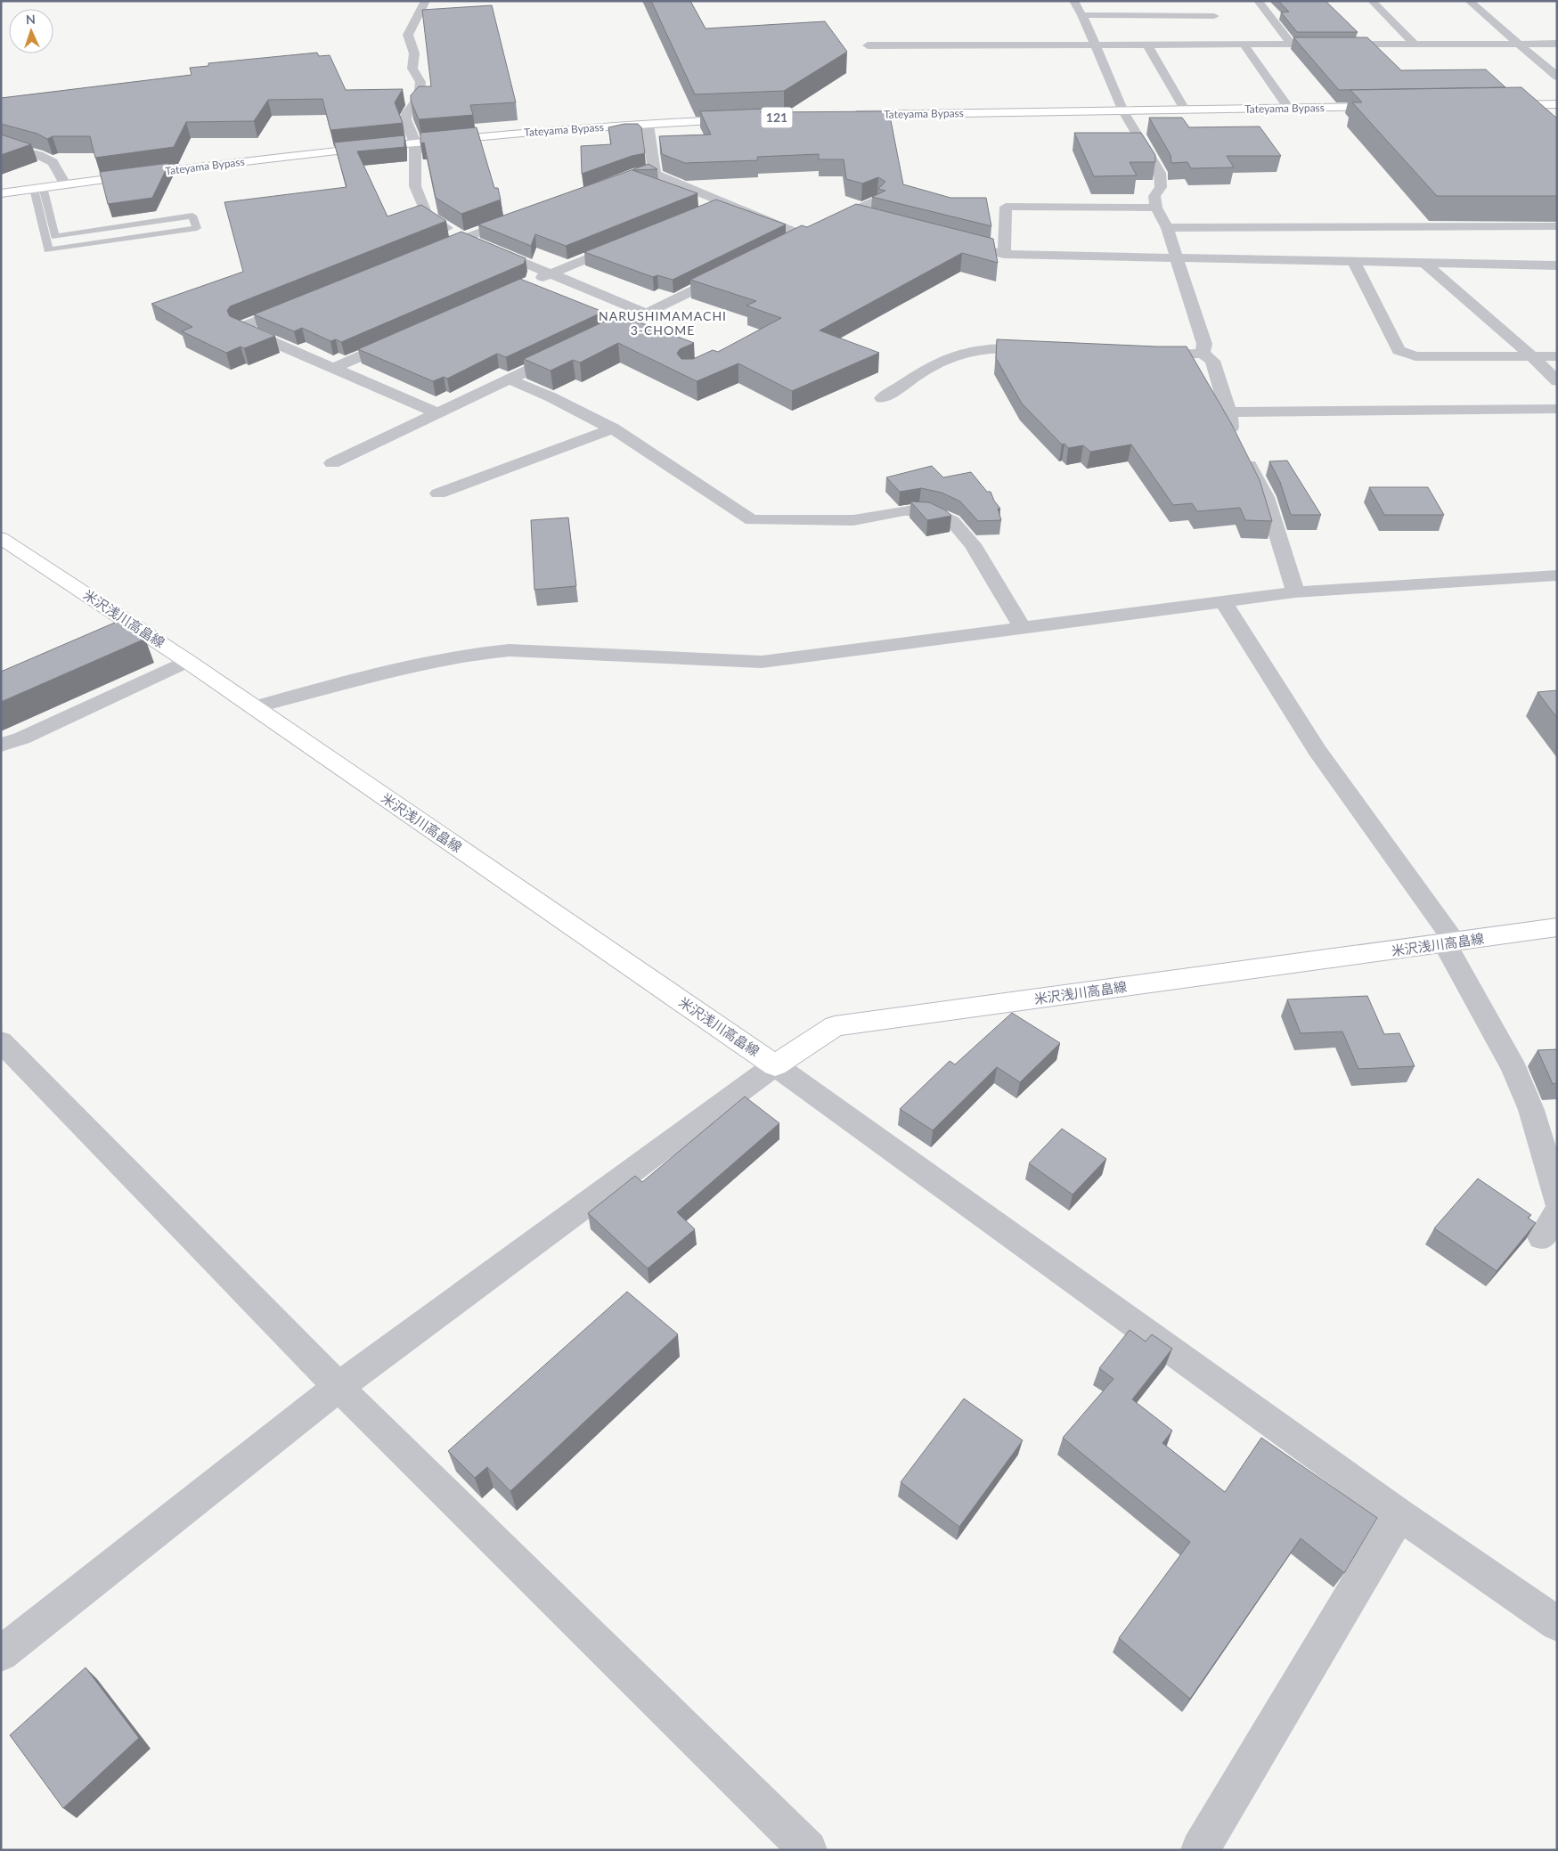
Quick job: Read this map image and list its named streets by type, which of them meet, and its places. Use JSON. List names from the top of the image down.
{
  "streets": {
    "main road": ["Tateyama Bypass", "121", "米沢浅川高畠線"]
  },
  "districts": ["NARUSHIMAMACHI 3-CHOME"],
  "north": "top"
}
